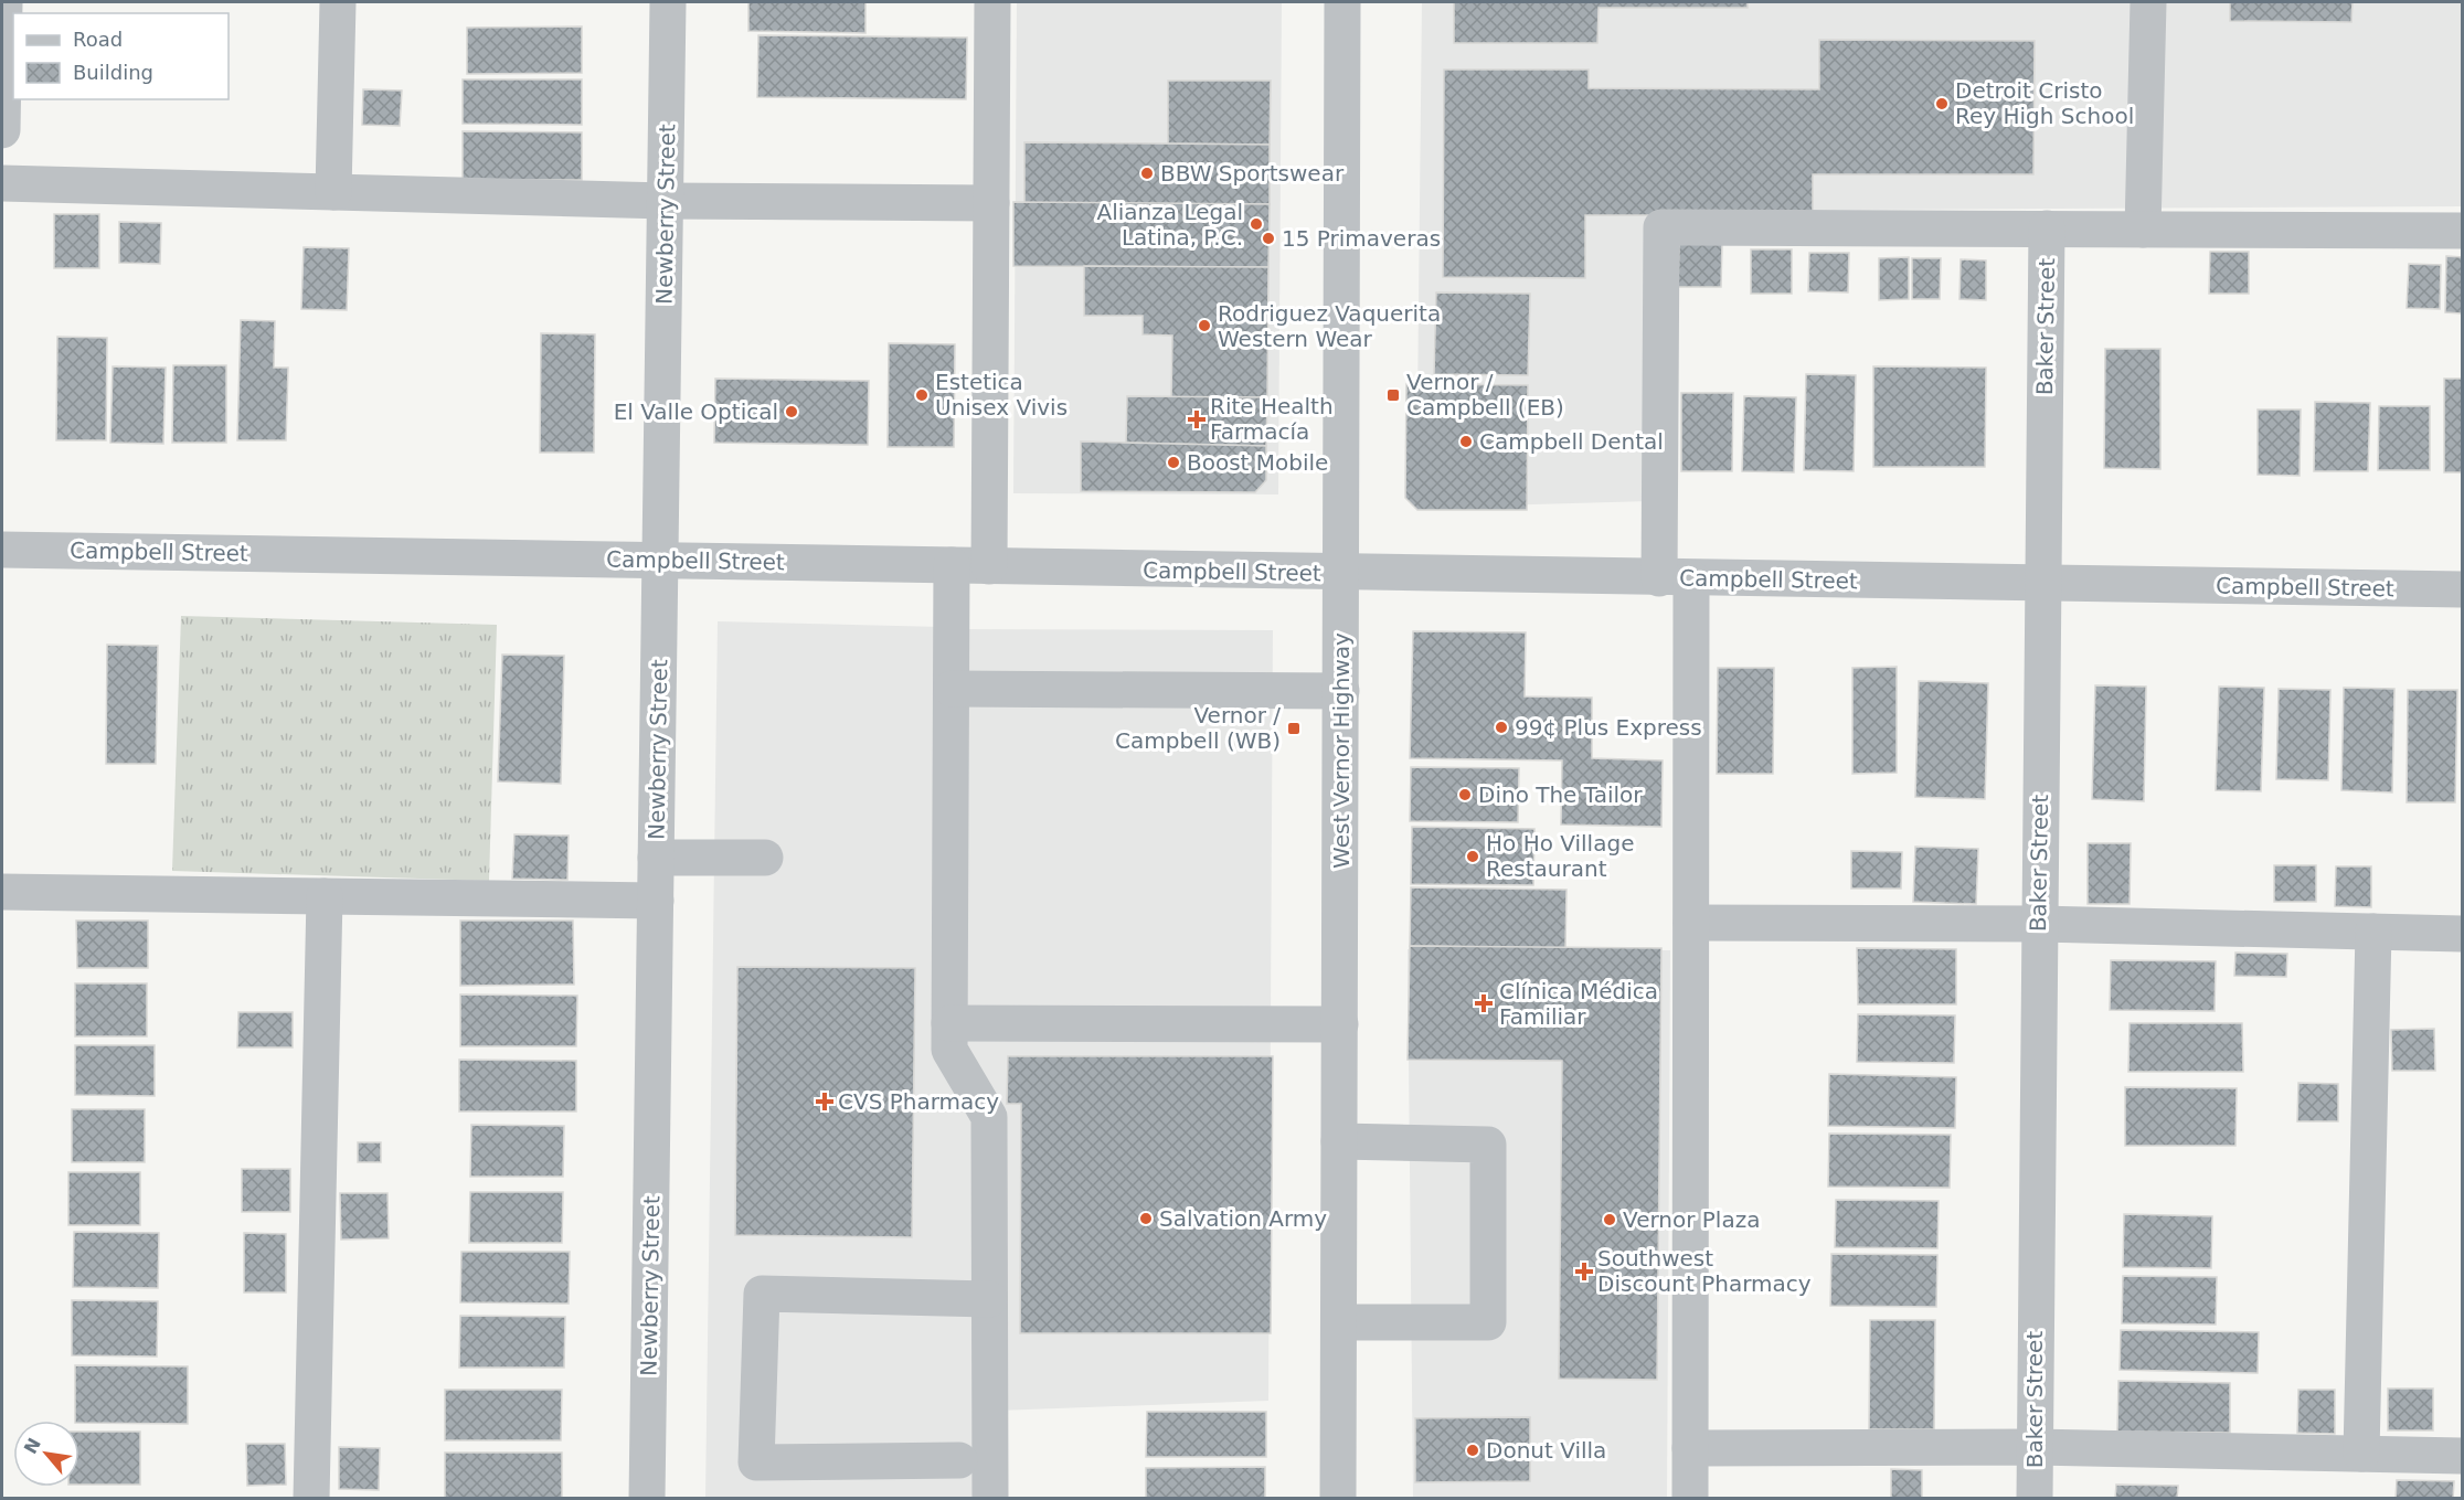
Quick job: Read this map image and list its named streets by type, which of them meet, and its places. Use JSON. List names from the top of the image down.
{
  "streets": {
    "street": [
      "Newberry Street",
      "Baker Street",
      "Campbell Street",
      "West Vernor Highway"
    ]
  },
  "crossings": [
    ["Newberry Street", "Campbell Street"],
    ["Baker Street", "Campbell Street"],
    ["Campbell Street", "West Vernor Highway"]
  ],
  "places": {
    "other": [
      "Detroit Cristo Rey High School",
      "BBW Sportswear",
      "Alianza Legal Latina, P.C.",
      "15 Primaveras",
      "Rodriguez Vaquerita Western Wear",
      "Estetica Unisex Vivis",
      "El Valle Optical",
      "Campbell Dental",
      "Boost Mobile",
      "99¢ Plus Express",
      "Dino The Tailor",
      "Ho Ho Village Restaurant",
      "Salvation Army",
      "Vernor Plaza",
      "Donut Villa"
    ],
    "transit": ["Vernor / Campbell (EB)", "Vernor / Campbell (WB)"],
    "health": [
      "Rite Health Farmacía",
      "Clínica Médica Familiar",
      "CVS Pharmacy",
      "Southwest Discount Pharmacy"
    ]
  },
  "legend": ["Road", "Building"],
  "north": "top left"
}
